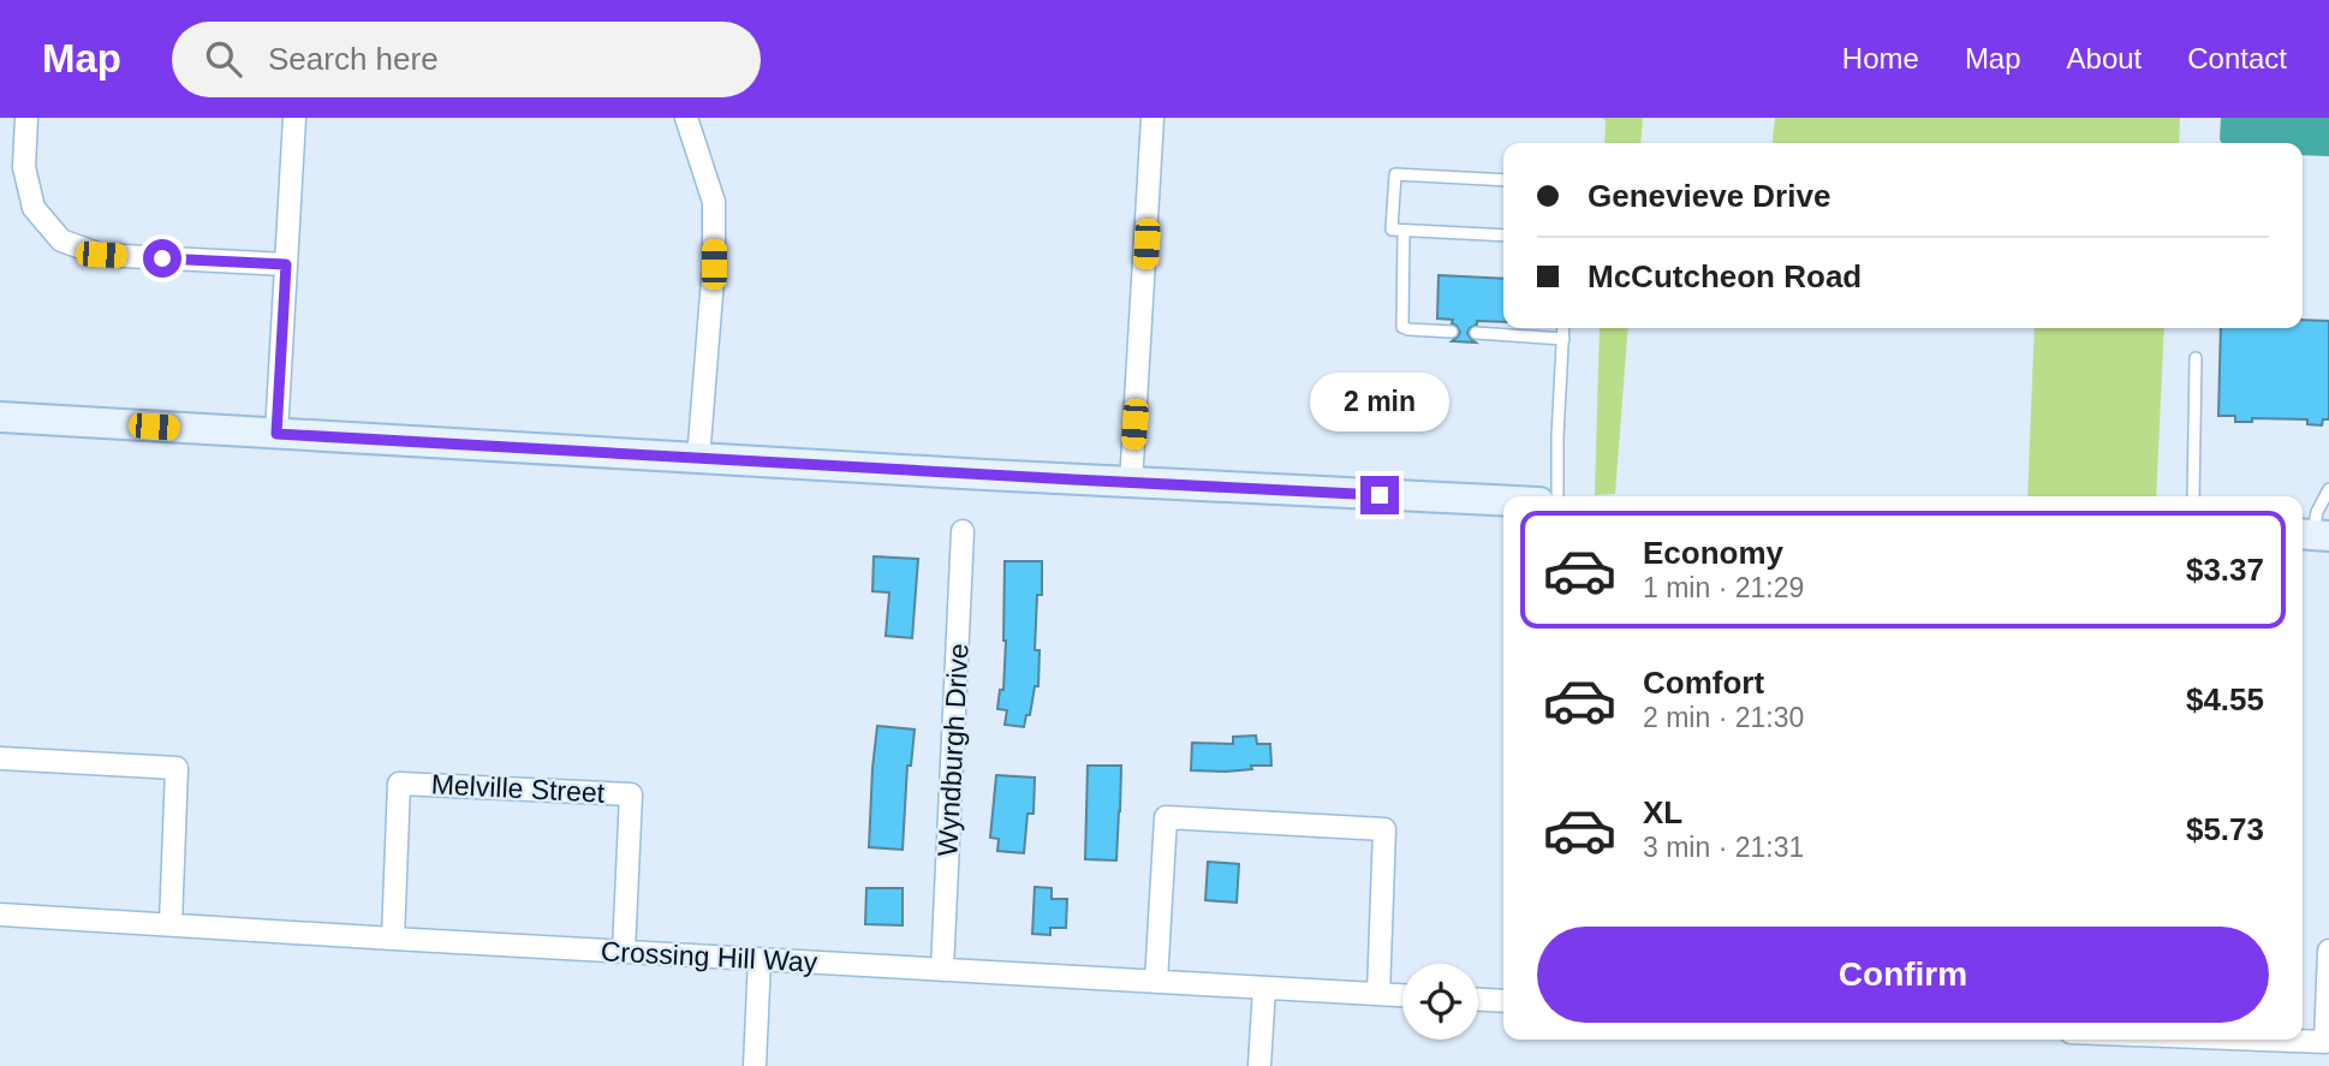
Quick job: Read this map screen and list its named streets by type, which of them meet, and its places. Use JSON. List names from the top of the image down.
{
  "streets": {
    "street": ["Wyndburgh Drive", "Melville Street", "Crossing Hill Way"]
  },
  "crossings": [
    ["Wyndburgh Drive", "Crossing Hill Way"],
    ["Melville Street", "Crossing Hill Way"]
  ],
  "page": {
    "header": "Map",
    "search": "Search here",
    "nav": [
      "Home",
      "Map",
      "About",
      "Contact"
    ],
    "banner": ["Genevieve Drive", "McCutcheon Road"],
    "bubble": "2 min",
    "list": [
      {
        "name": "Economy",
        "note": "1 min · 21:29",
        "value": "$3.37"
      },
      {
        "name": "Comfort",
        "note": "2 min · 21:30",
        "value": "$4.55"
      },
      {
        "name": "XL",
        "note": "3 min · 21:31",
        "value": "$5.73"
      }
    ],
    "buttons": "Confirm"
  }
}
